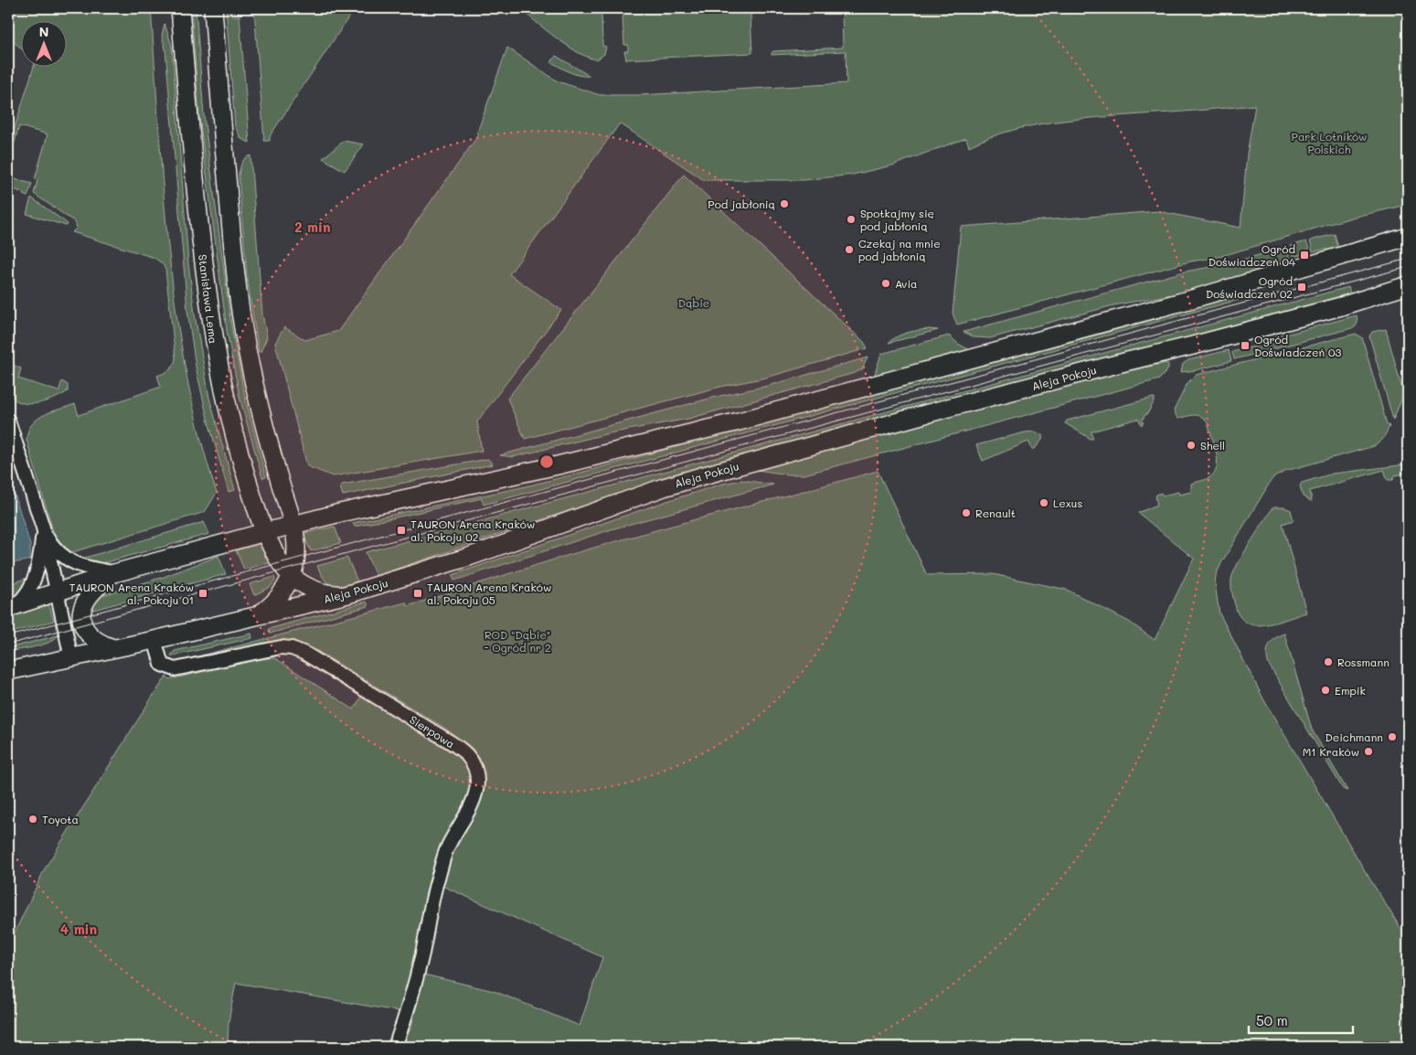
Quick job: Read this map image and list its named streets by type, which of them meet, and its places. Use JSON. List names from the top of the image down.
{
  "streets": {
    "main road": ["Stanisława Lema", "Aleja Pokoju"],
    "street": ["Sierpowa"]
  },
  "crossings": [
    ["Stanisława Lema", "Aleja Pokoju"],
    ["Aleja Pokoju", "Sierpowa"]
  ],
  "parks": ["Park Lotników Polskich", "Dąbie", "ROD \"Dąbie\" - Ogród nr 2"],
  "places": {
    "other": [
      "Pod jabłonią",
      "Spotkajmy się pod jabłonią",
      "Czekaj na mnie pod jabłonią",
      "Avia",
      "Shell",
      "Lexus",
      "Renault",
      "Rossmann",
      "Empik",
      "Deichmann",
      "M1 Kraków",
      "Toyota"
    ],
    "transit": [
      "Ogród Doświadczeń 04",
      "Ogród Doświadczeń 02",
      "Ogród Doświadczeń 03",
      "TAURON Arena Kraków al. Pokoju 02",
      "TAURON Arena Kraków al. Pokoju 01",
      "TAURON Arena Kraków al. Pokoju 05"
    ]
  },
  "scale_bar": "50 m",
  "north": "top",
  "rings": ["2 min", "4 min"]
}
